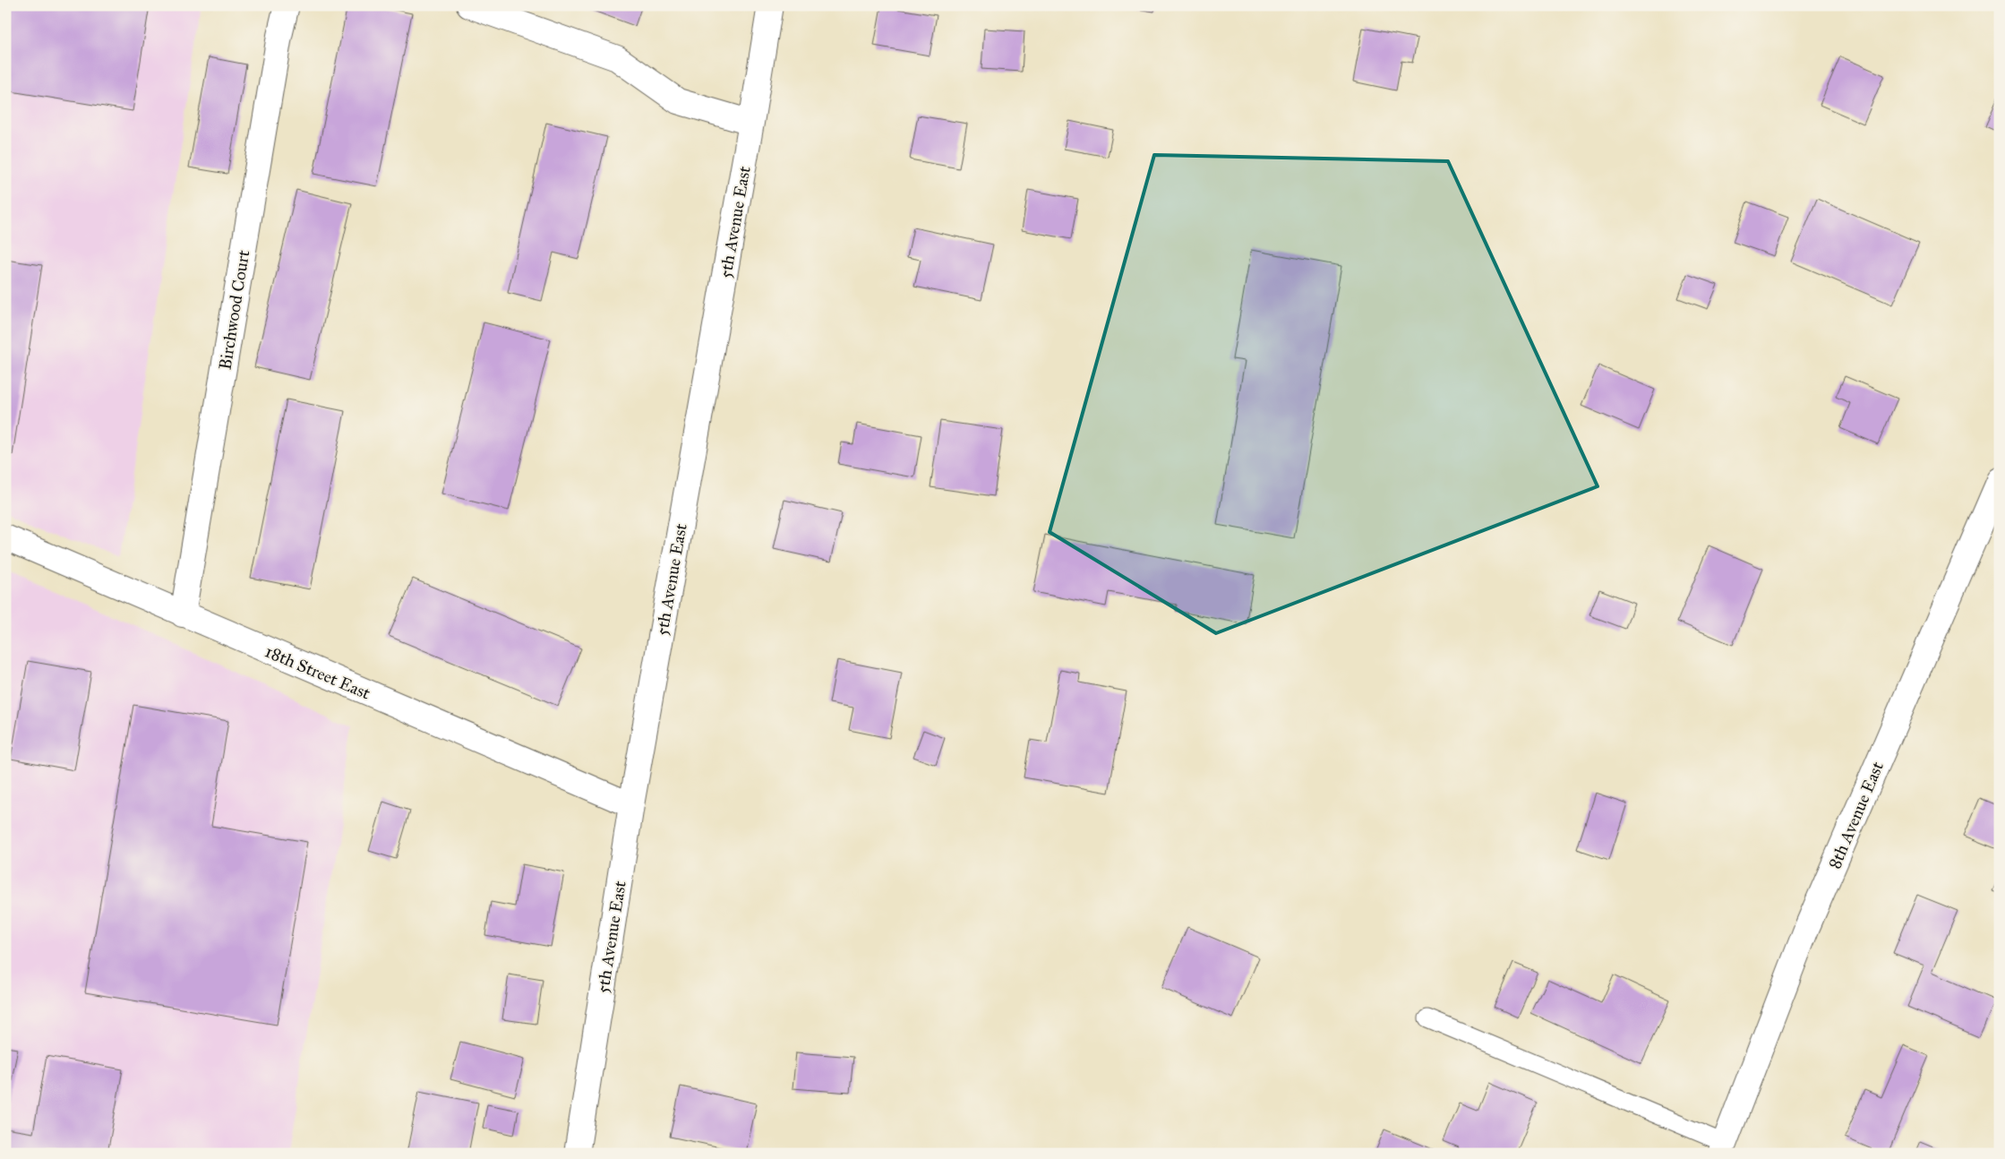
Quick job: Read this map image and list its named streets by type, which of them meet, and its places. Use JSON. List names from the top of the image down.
{
  "streets": {
    "street": [
      "5th Avenue East",
      "Birchwood Court",
      "18th Street East",
      "8th Avenue East"
    ]
  },
  "crossings": [
    ["5th Avenue East", "18th Street East"],
    ["Birchwood Court", "18th Street East"]
  ]
}
